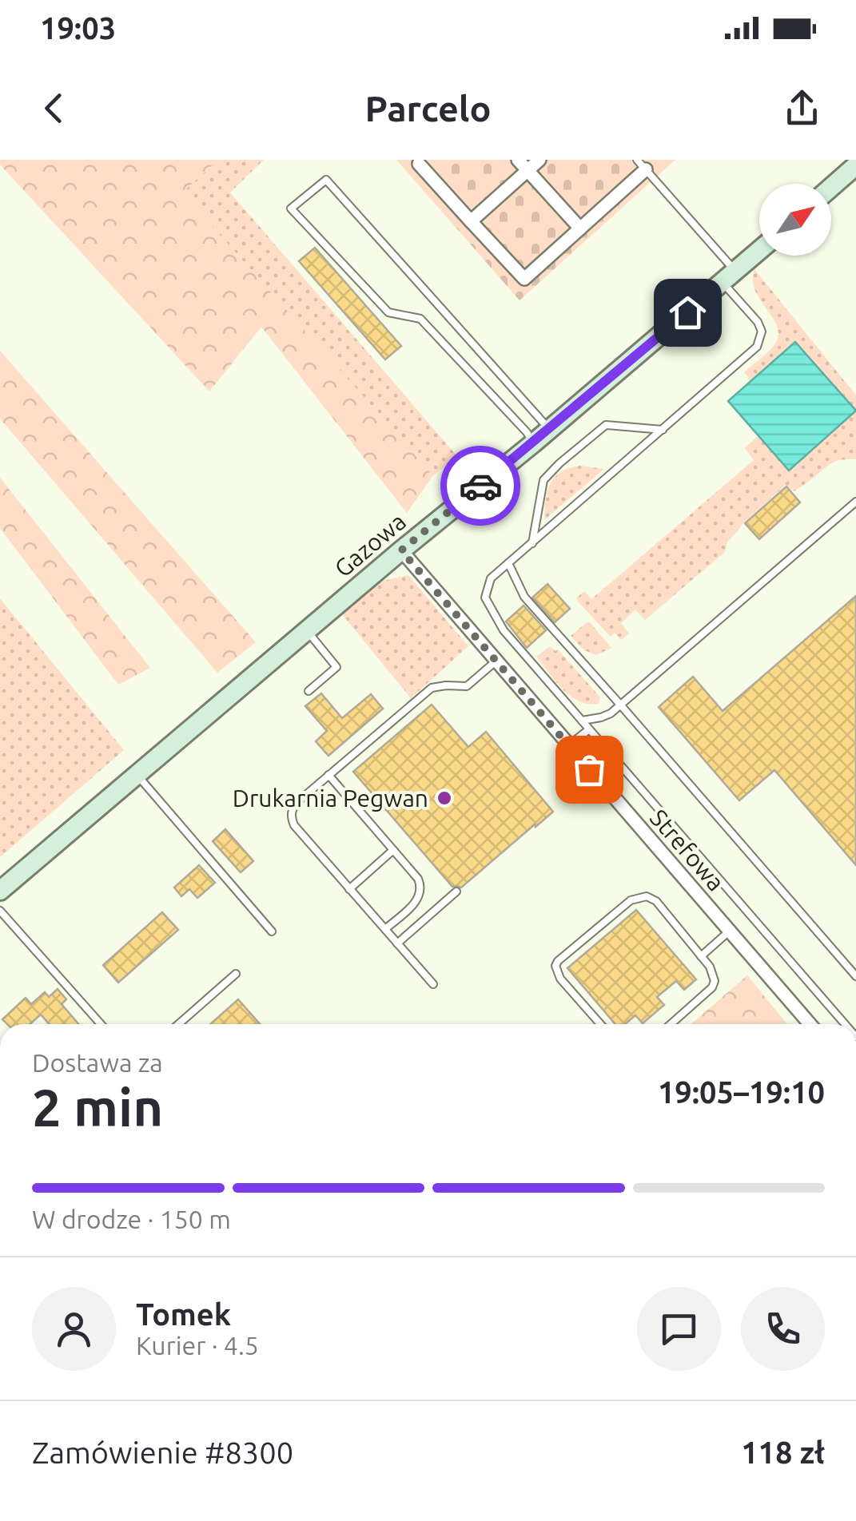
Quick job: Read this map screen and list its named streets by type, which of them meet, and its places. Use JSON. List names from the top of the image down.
{
  "streets": {
    "street": ["Gazowa", "Strefowa"]
  },
  "crossings": [
    ["Gazowa", "Strefowa"]
  ],
  "places": ["Drukarnia Pegwan"],
  "north": "top right",
  "page": {
    "status": "19:03",
    "header": "Parcelo",
    "heading": ["2 min", "Dostawa za", "19:05–19:10"],
    "panel": [
      "Tomek",
      "Kurier · 4.5",
      "Zamówienie #8300",
      "118 zł"
    ],
    "bar": "W drodze · 150 m"
  }
}
